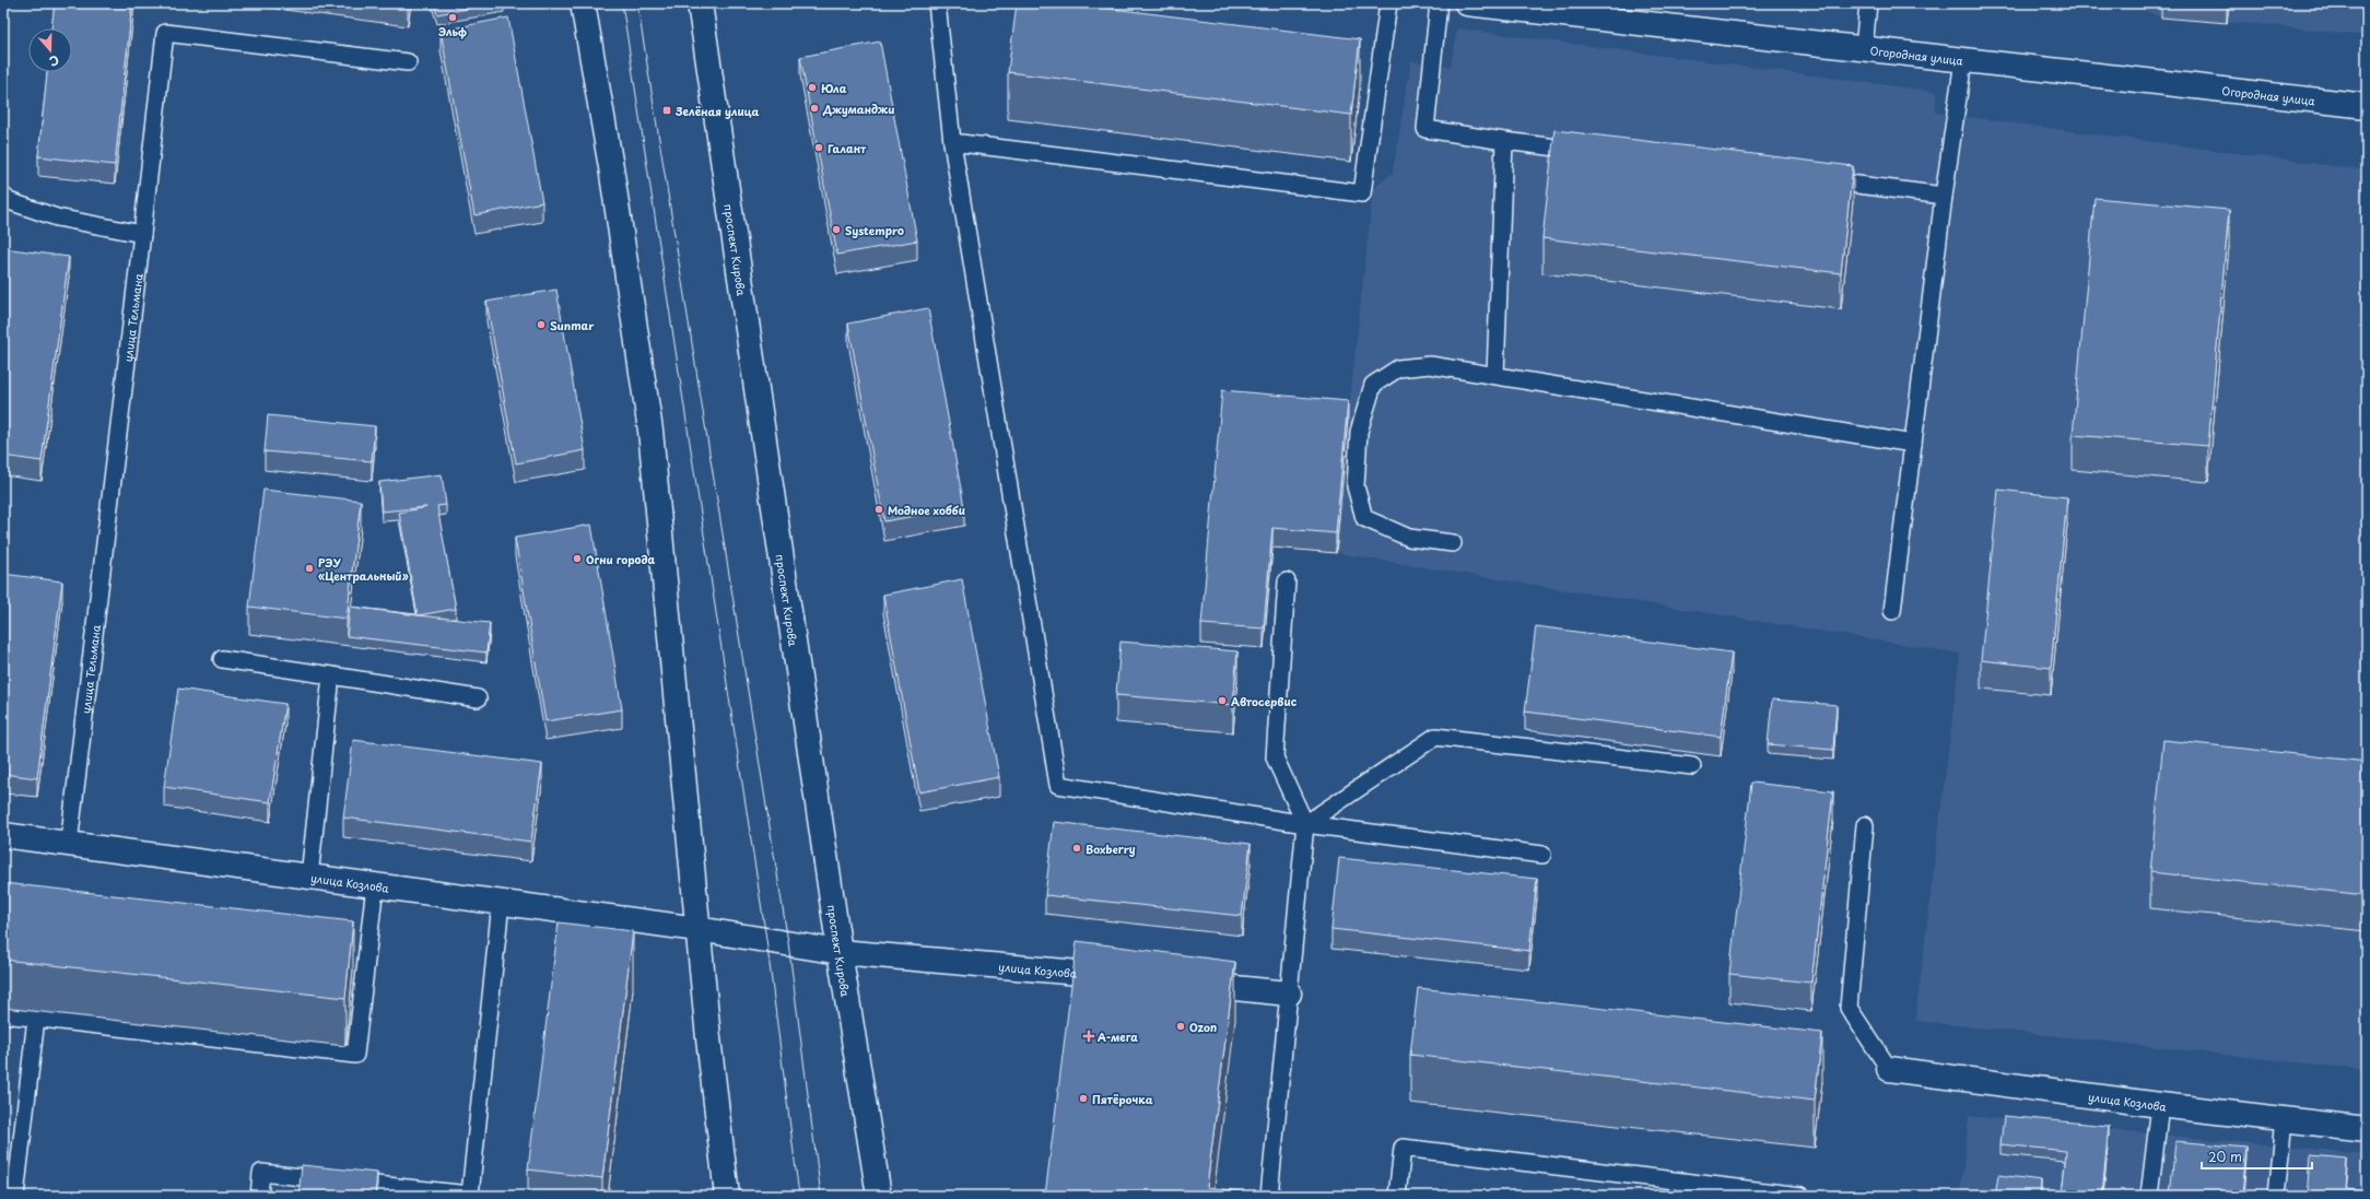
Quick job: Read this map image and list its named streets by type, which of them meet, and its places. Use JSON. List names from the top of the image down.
{
  "streets": {
    "street": ["Огородная улица", "проспект Кирова", "улица Козлова"],
    "lane": ["улица Тельмана"]
  },
  "crossings": [
    ["проспект Кирова", "улица Козлова"],
    ["улица Тельмана", "улица Козлова"]
  ],
  "places": {
    "other": [
      "Эльф",
      "Юла",
      "Джуманджи",
      "Галант",
      "Systempro",
      "Sunmar",
      "Модное хобби",
      "Огни города",
      "РЭУ «Центральный»",
      "Автосервис",
      "Boxberry",
      "Ozon",
      "Пятёрочка"
    ],
    "transit": ["Зелёная улица"],
    "health": ["А-мега"]
  },
  "scale_bar": "20 m",
  "north": "bottom"
}
